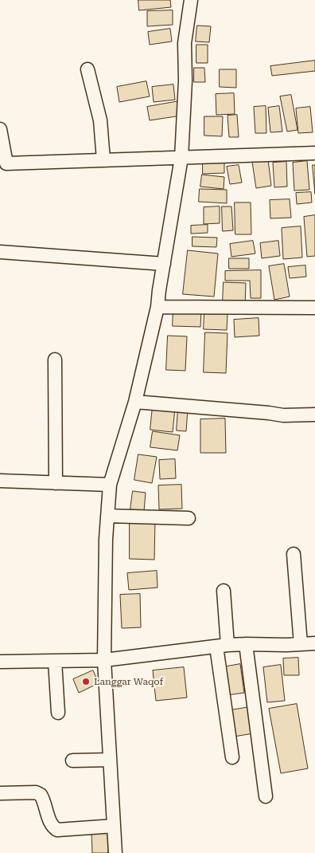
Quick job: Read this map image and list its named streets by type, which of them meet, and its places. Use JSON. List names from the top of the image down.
{
  "places": ["Langgar Waqof"]
}
